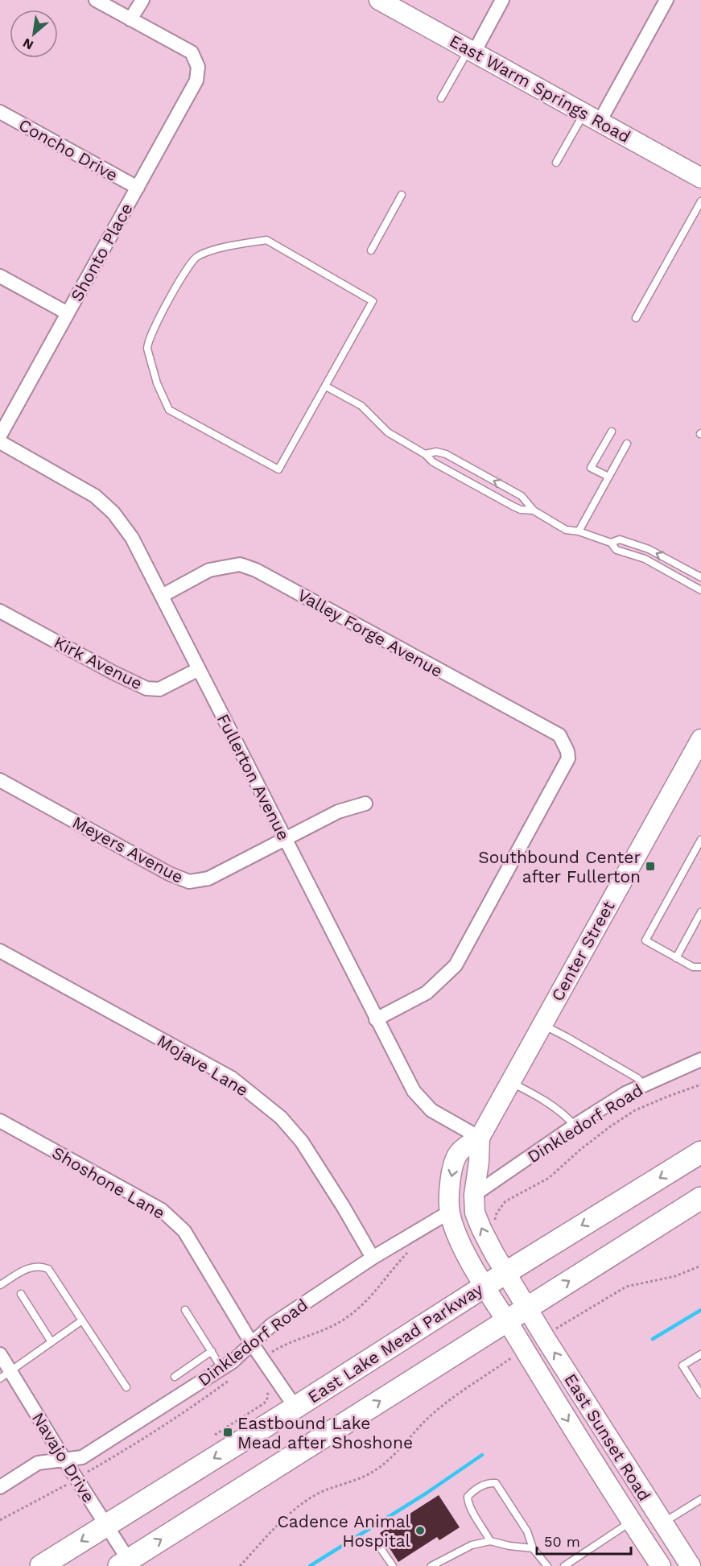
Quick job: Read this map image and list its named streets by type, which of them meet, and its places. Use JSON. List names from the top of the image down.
{
  "streets": {
    "main road": ["East Lake Mead Parkway"],
    "street": [
      "East Warm Springs Road",
      "Concho Drive",
      "Shonto Place",
      "Valley Forge Avenue",
      "Kirk Avenue",
      "Fullerton Avenue",
      "Meyers Avenue",
      "Center Street",
      "Mojave Lane",
      "Dinkledorf Road",
      "Shoshone Lane",
      "East Sunset Road",
      "Navajo Drive"
    ]
  },
  "crossings": [
    ["Concho Drive", "Shonto Place"],
    ["Valley Forge Avenue", "Fullerton Avenue"],
    ["Kirk Avenue", "Fullerton Avenue"],
    ["Fullerton Avenue", "Meyers Avenue"],
    ["Fullerton Avenue", "Center Street"],
    ["Center Street", "Dinkledorf Road"],
    ["Center Street", "East Lake Mead Parkway"],
    ["Center Street", "East Sunset Road"],
    ["Mojave Lane", "Dinkledorf Road"],
    ["Dinkledorf Road", "Shoshone Lane"],
    ["Dinkledorf Road", "Navajo Drive"],
    ["Shoshone Lane", "East Lake Mead Parkway"],
    ["East Lake Mead Parkway", "Navajo Drive"]
  ],
  "places": {
    "transit": ["Southbound Center after Fullerton", "Eastbound Lake Mead after Shoshone"],
    "other": ["Cadence Animal Hospital"]
  },
  "scale_bar": "50 m",
  "north": "bottom left"
}
